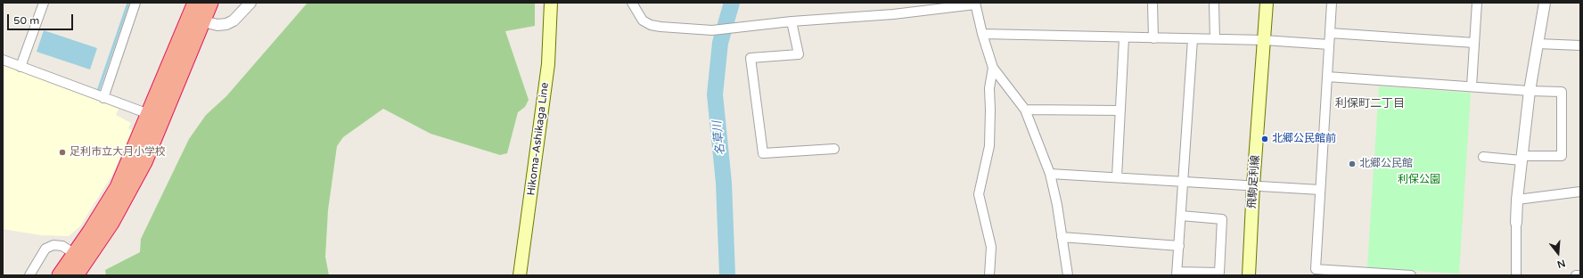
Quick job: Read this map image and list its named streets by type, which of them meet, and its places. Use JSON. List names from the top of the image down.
{
  "streets": {
    "main road": ["Hikoma-Ashikaga Line", "飛駒足利線"]
  },
  "districts": ["利保町二丁目"],
  "water": ["名草川"],
  "parks": ["利保公園"],
  "places": ["北郷公民館前", "足利市立大月小学校", "北郷公民館"],
  "scale_bar": "50 m",
  "north": "bottom"
}
